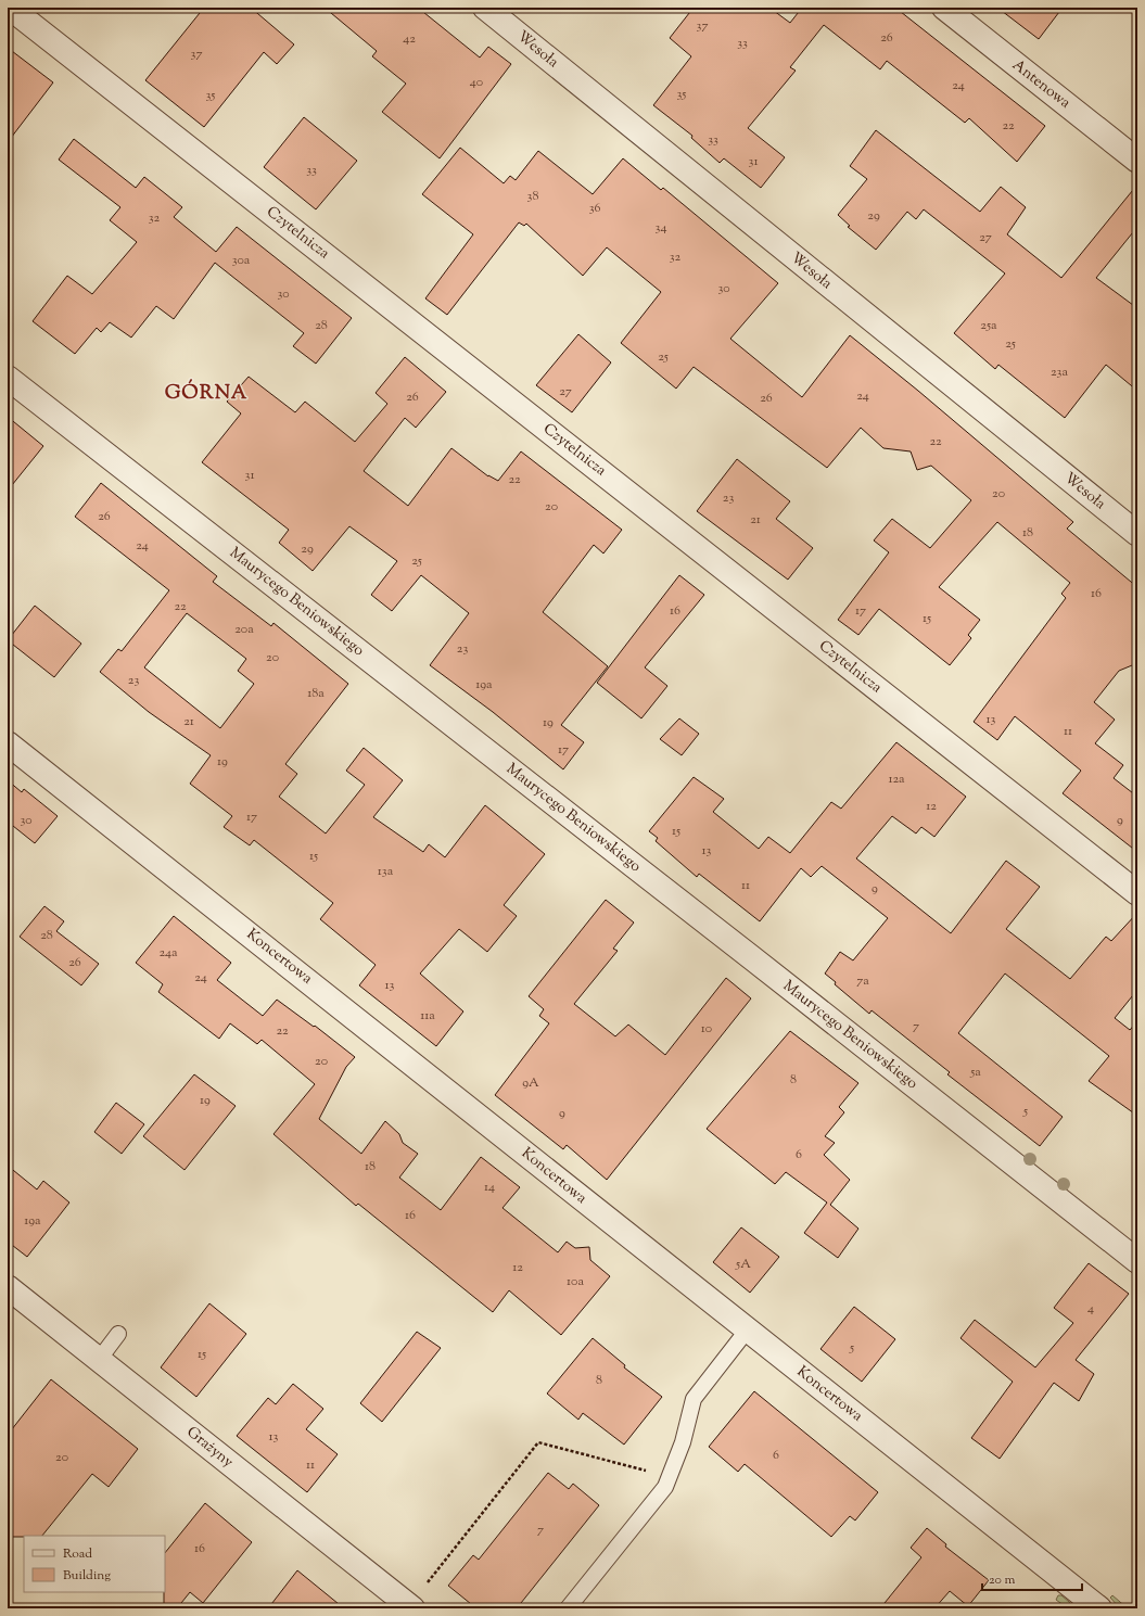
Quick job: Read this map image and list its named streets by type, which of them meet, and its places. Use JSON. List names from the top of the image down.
{
  "streets": {
    "street": [
      "Wesoła",
      "Antenowa",
      "Czytelnicza",
      "Maurycego Beniowskiego",
      "Koncertowa",
      "Grażyny"
    ]
  },
  "districts": ["GÓRNA"],
  "house_numbers": [
    "37",
    "26",
    "42",
    "33",
    "37",
    "40",
    "24",
    "35",
    "35",
    "22",
    "33",
    "31",
    "33",
    "38",
    "36",
    "29",
    "32",
    "34",
    "27",
    "32",
    "30a",
    "30",
    "30",
    "28",
    "25a",
    "25",
    "25",
    "23a",
    "27",
    "24",
    "26",
    "26",
    "22",
    "31",
    "22",
    "20",
    "23",
    "20",
    "26",
    "21",
    "18",
    "24",
    "29",
    "25",
    "16",
    "22",
    "16",
    "17",
    "15",
    "20a",
    "23",
    "20",
    "23",
    "19a",
    "18a",
    "13",
    "21",
    "19",
    "11",
    "17",
    "19",
    "12a",
    "12",
    "17",
    "30",
    "9",
    "15",
    "13",
    "15",
    "13a",
    "11",
    "9",
    "28",
    "24a",
    "26",
    "24",
    "7a",
    "13",
    "11a",
    "7",
    "10",
    "22",
    "20",
    "5a",
    "8",
    "9A",
    "19",
    "5",
    "9",
    "6",
    "18",
    "14",
    "16",
    "19a",
    "5A",
    "12",
    "10a",
    "4",
    "5",
    "15",
    "8",
    "13",
    "6",
    "20",
    "11",
    "7",
    "16"
  ],
  "legend": ["Road", "Building"],
  "scale_bar": "20 m"
}
